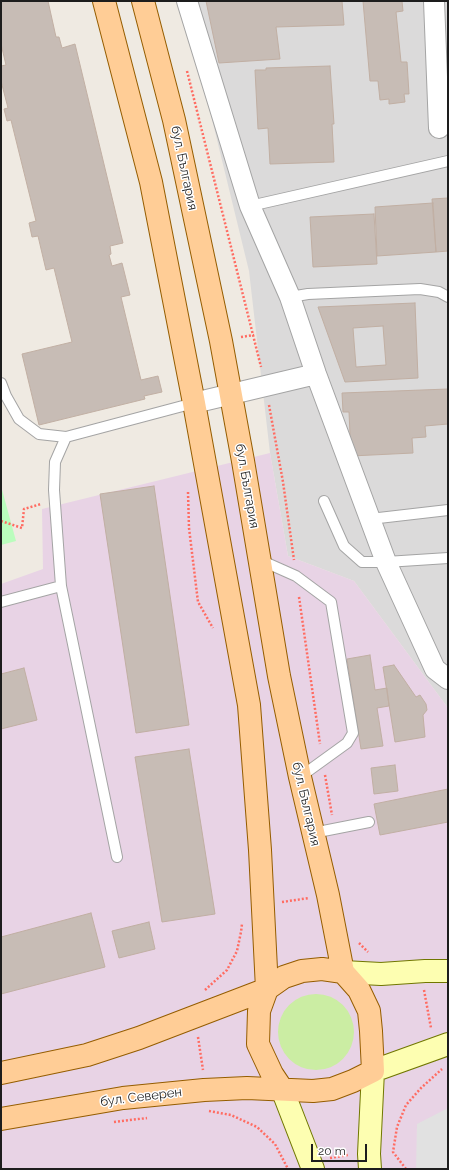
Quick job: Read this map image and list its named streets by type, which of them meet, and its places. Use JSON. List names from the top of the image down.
{
  "streets": {
    "main road": ["бул. България", "бул. Северен"]
  },
  "crossings": [
    ["бул. България", "бул. Северен"]
  ],
  "scale_bar": "20 m"
}
